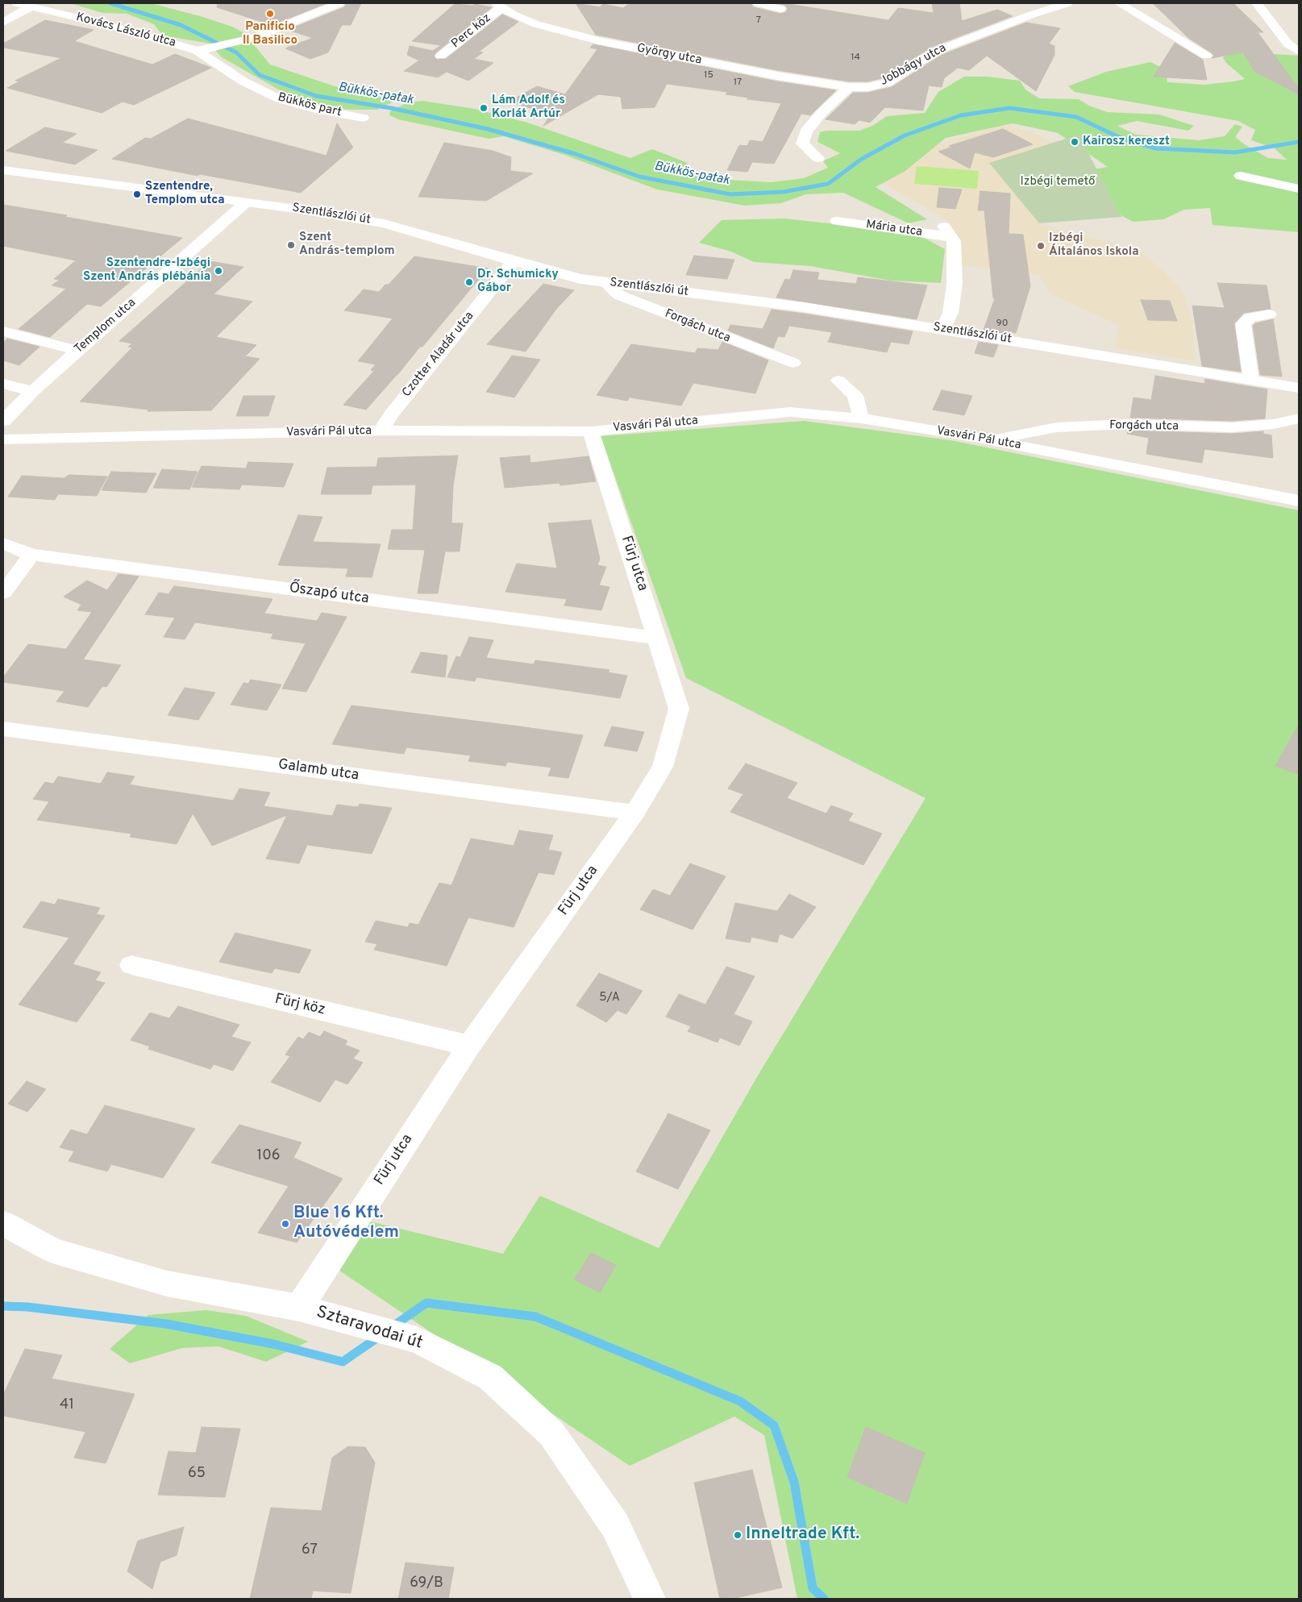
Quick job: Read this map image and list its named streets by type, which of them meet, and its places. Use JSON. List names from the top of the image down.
{
  "streets": {
    "street": [
      "Kovács László utca",
      "Perc köz",
      "György utca",
      "Jobbágy utca",
      "Bükkös part",
      "Szentlászlói út",
      "Mária utca",
      "Templom utca",
      "Forgách utca",
      "Czotter Aladár utca",
      "Vasvári Pál utca",
      "Fürj utca",
      "Őszapó utca",
      "Galamb utca",
      "Fürj köz",
      "Sztaravodai út"
    ]
  },
  "crossings": [
    ["Kovács László utca", "Bükkös part"],
    ["Perc köz", "György utca"],
    ["György utca", "Jobbágy utca"],
    ["Szentlászlói út", "Mária utca"],
    ["Szentlászlói út", "Templom utca"],
    ["Szentlászlói út", "Forgách utca"],
    ["Szentlászlói út", "Czotter Aladár utca"],
    ["Forgách utca", "Vasvári Pál utca"],
    ["Czotter Aladár utca", "Vasvári Pál utca"],
    ["Vasvári Pál utca", "Fürj utca"],
    ["Fürj utca", "Őszapó utca"],
    ["Fürj utca", "Galamb utca"],
    ["Fürj utca", "Fürj köz"],
    ["Fürj utca", "Sztaravodai út"]
  ],
  "water": ["Bükkös-patak"],
  "parks": ["Izbégi temető"],
  "places": [
    "Panificio Il Basilico",
    "Lám Adolf és Korlát Artúr",
    "Kairosz kereszt",
    "Szentendre, Templom utca",
    "Szent András-templom",
    "Izbégi Általános Iskola",
    "Szentendre-Izbégi Szent András plébánia",
    "Dr. Schumicky Gábor",
    "Blue 16 Kft. Autóvédelem",
    "Inneltrade Kft."
  ],
  "house_numbers": [
    "7",
    "14",
    "15",
    "17",
    "90",
    "5/A",
    "106",
    "41",
    "65",
    "67",
    "69/B"
  ]
}
